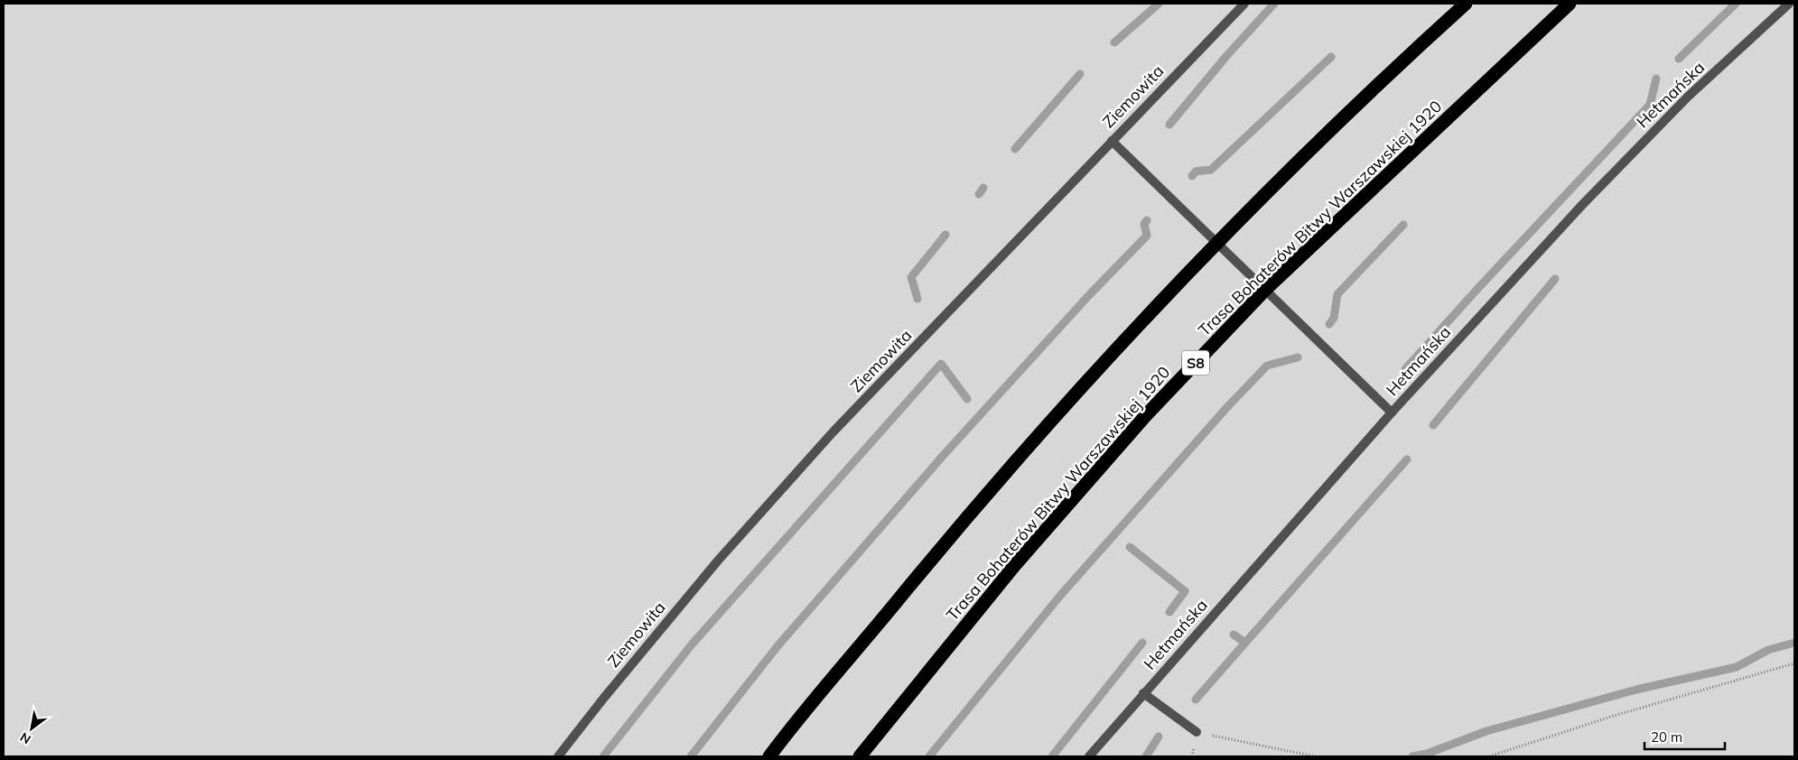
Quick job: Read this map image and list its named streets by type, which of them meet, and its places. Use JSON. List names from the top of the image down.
{
  "streets": {
    "highway": ["Trasa Bohaterów Bitwy Warszawskiej 1920", "S8"],
    "street": ["Hetmańska", "Ziemowita"]
  },
  "scale_bar": "20 m",
  "north": "bottom left"
}
